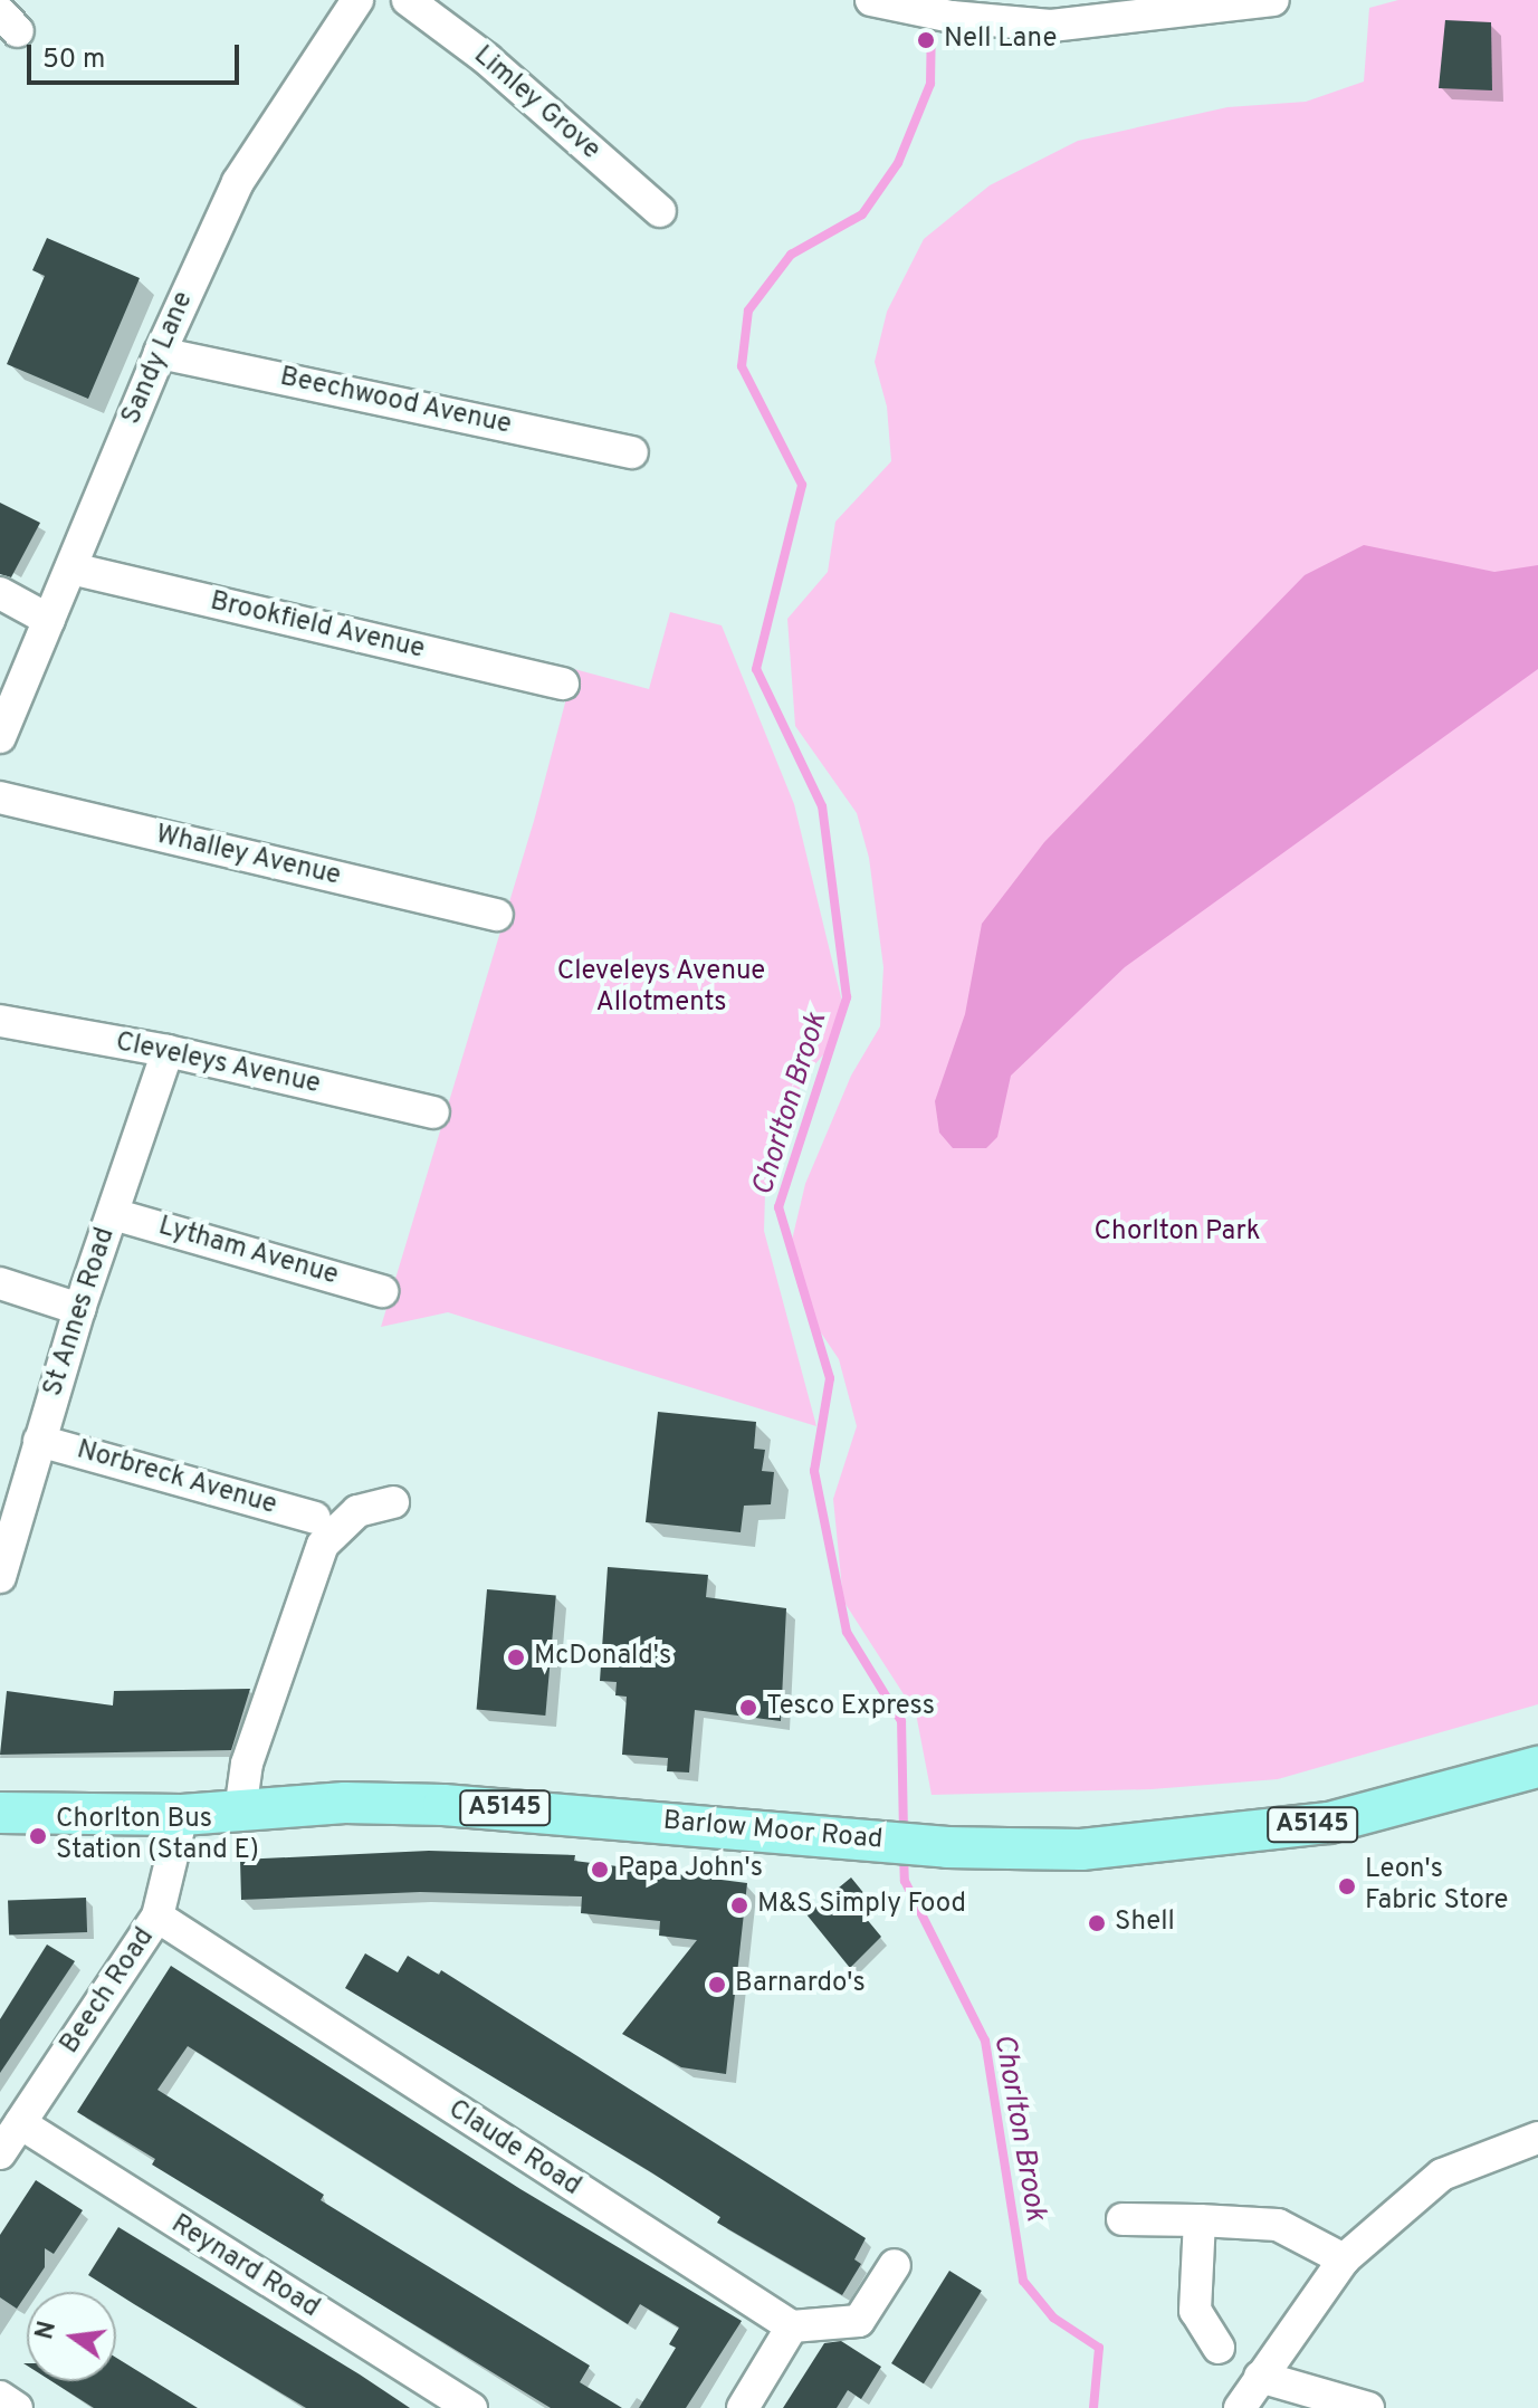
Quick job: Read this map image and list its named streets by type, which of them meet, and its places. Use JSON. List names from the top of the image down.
{
  "streets": {
    "main road": ["A5145", "Barlow Moor Road"],
    "street": [
      "Limley Grove",
      "Sandy Lane",
      "Beechwood Avenue",
      "Brookfield Avenue",
      "Whalley Avenue",
      "Cleveleys Avenue",
      "Lytham Avenue",
      "St Annes Road",
      "Norbreck Avenue",
      "Beech Road",
      "Claude Road",
      "Reynard Road"
    ]
  },
  "crossings": [
    ["Sandy Lane", "Beechwood Avenue"],
    ["Sandy Lane", "Brookfield Avenue"],
    ["Cleveleys Avenue", "St Annes Road"],
    ["Lytham Avenue", "St Annes Road"],
    ["St Annes Road", "Norbreck Avenue"],
    ["Barlow Moor Road", "Beech Road"],
    ["Beech Road", "Claude Road"],
    ["Beech Road", "Reynard Road"]
  ],
  "water": ["Chorlton Brook"],
  "parks": ["Cleveleys Avenue Allotments", "Chorlton Park"],
  "places": [
    "Nell Lane",
    "McDonald's",
    "Tesco Express",
    "Chorlton Bus Station (Stand E)",
    "Papa John's",
    "Leon's Fabric Store",
    "M&S Simply Food",
    "Shell",
    "Barnardo's"
  ],
  "scale_bar": "50 m",
  "north": "left"
}
